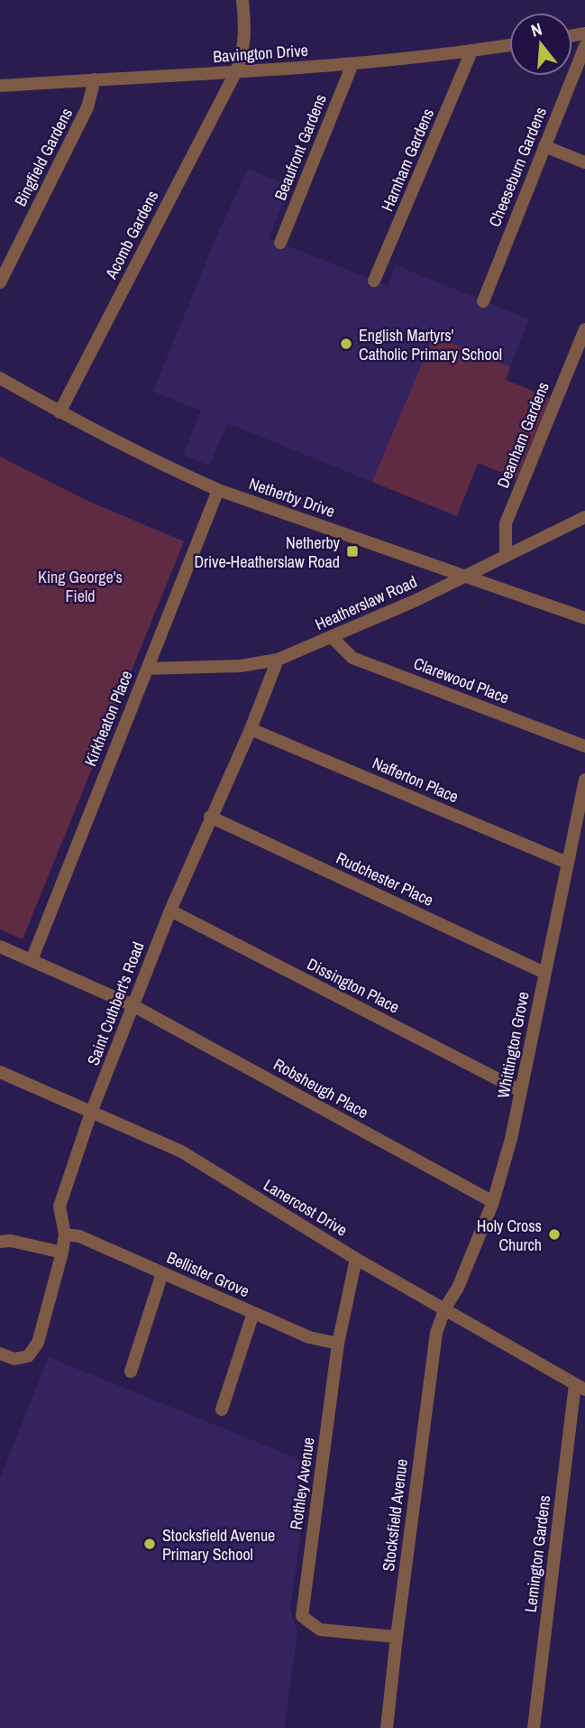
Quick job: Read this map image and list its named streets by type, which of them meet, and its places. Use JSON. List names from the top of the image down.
{
  "streets": {
    "street": [
      "Bavington Drive",
      "Beaufront Gardens",
      "Bingfield Gardens",
      "Harnham Gardens",
      "Cheeseburn Gardens",
      "Acomb Gardens",
      "Deanham Gardens",
      "Netherby Drive",
      "Heatherslaw Road",
      "Clarewood Place",
      "Kirkheaton Place",
      "Nafferton Place",
      "Rudchester Place",
      "Dissington Place",
      "Saint Cuthbert's Road",
      "Whittington Grove",
      "Robsheugh Place",
      "Lanercost Drive",
      "Bellister Grove",
      "Rothley Avenue",
      "Stocksfield Avenue",
      "Lemington Gardens"
    ]
  },
  "crossings": [
    ["Bavington Drive", "Beaufront Gardens"],
    ["Bavington Drive", "Bingfield Gardens"],
    ["Bavington Drive", "Harnham Gardens"],
    ["Bavington Drive", "Acomb Gardens"],
    ["Acomb Gardens", "Netherby Drive"],
    ["Deanham Gardens", "Heatherslaw Road"],
    ["Netherby Drive", "Heatherslaw Road"],
    ["Netherby Drive", "Kirkheaton Place"],
    ["Heatherslaw Road", "Clarewood Place"],
    ["Heatherslaw Road", "Kirkheaton Place"],
    ["Heatherslaw Road", "Saint Cuthbert's Road"],
    ["Kirkheaton Place", "Robsheugh Place"],
    ["Nafferton Place", "Saint Cuthbert's Road"],
    ["Nafferton Place", "Whittington Grove"],
    ["Rudchester Place", "Saint Cuthbert's Road"],
    ["Rudchester Place", "Whittington Grove"],
    ["Dissington Place", "Saint Cuthbert's Road"],
    ["Dissington Place", "Whittington Grove"],
    ["Saint Cuthbert's Road", "Robsheugh Place"],
    ["Saint Cuthbert's Road", "Lanercost Drive"],
    ["Saint Cuthbert's Road", "Bellister Grove"],
    ["Whittington Grove", "Robsheugh Place"],
    ["Whittington Grove", "Lanercost Drive"],
    ["Whittington Grove", "Stocksfield Avenue"],
    ["Lanercost Drive", "Rothley Avenue"],
    ["Lanercost Drive", "Stocksfield Avenue"],
    ["Lanercost Drive", "Lemington Gardens"],
    ["Bellister Grove", "Rothley Avenue"],
    ["Rothley Avenue", "Stocksfield Avenue"]
  ],
  "parks": ["King George's Field"],
  "places": {
    "other": ["English Martyrs' Catholic Primary School", "Holy Cross Church", "Stocksfield Avenue Primary School"],
    "transit": ["Netherby Drive-Heatherslaw Road"]
  },
  "north": "top"
}
